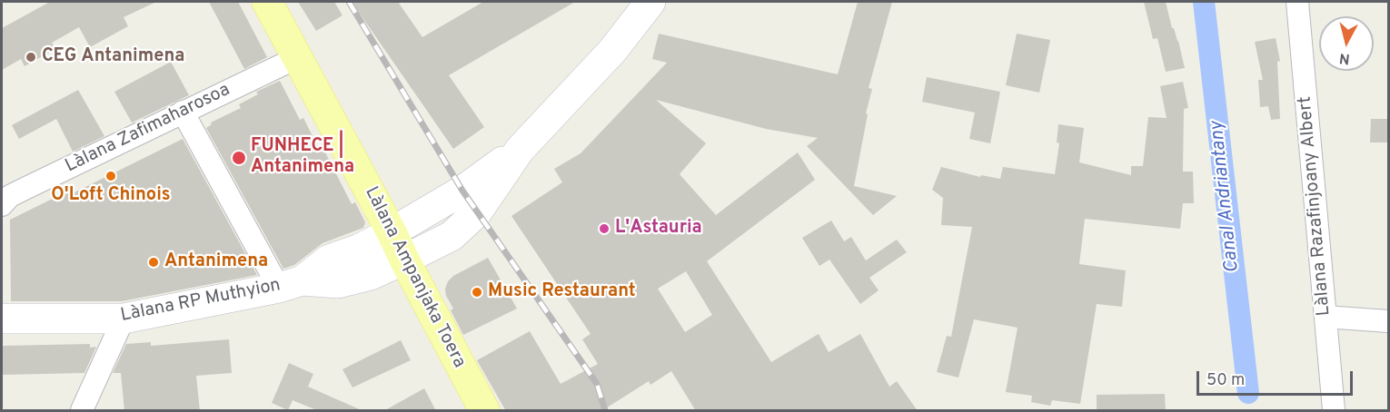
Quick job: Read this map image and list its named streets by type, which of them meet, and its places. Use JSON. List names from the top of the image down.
{
  "streets": {
    "main road": ["Làlana Ampanjaka Toera"],
    "street": ["Làlana Zafimaharosoa", "Làlana Razafinjoany Albert", "Làlana RP Muthyion"]
  },
  "crossings": [
    ["Làlana Zafimaharosoa", "Làlana Ampanjaka Toera"],
    ["Làlana Ampanjaka Toera", "Làlana RP Muthyion"]
  ],
  "water": ["Canal Andriantany"],
  "places": [
    "CEG Antanimena",
    "FUNHECE | Antanimena",
    "O'Loft Chinois",
    "L'Astauria",
    "Antanimena",
    "Music Restaurant"
  ],
  "scale_bar": "50 m",
  "north": "bottom"
}
